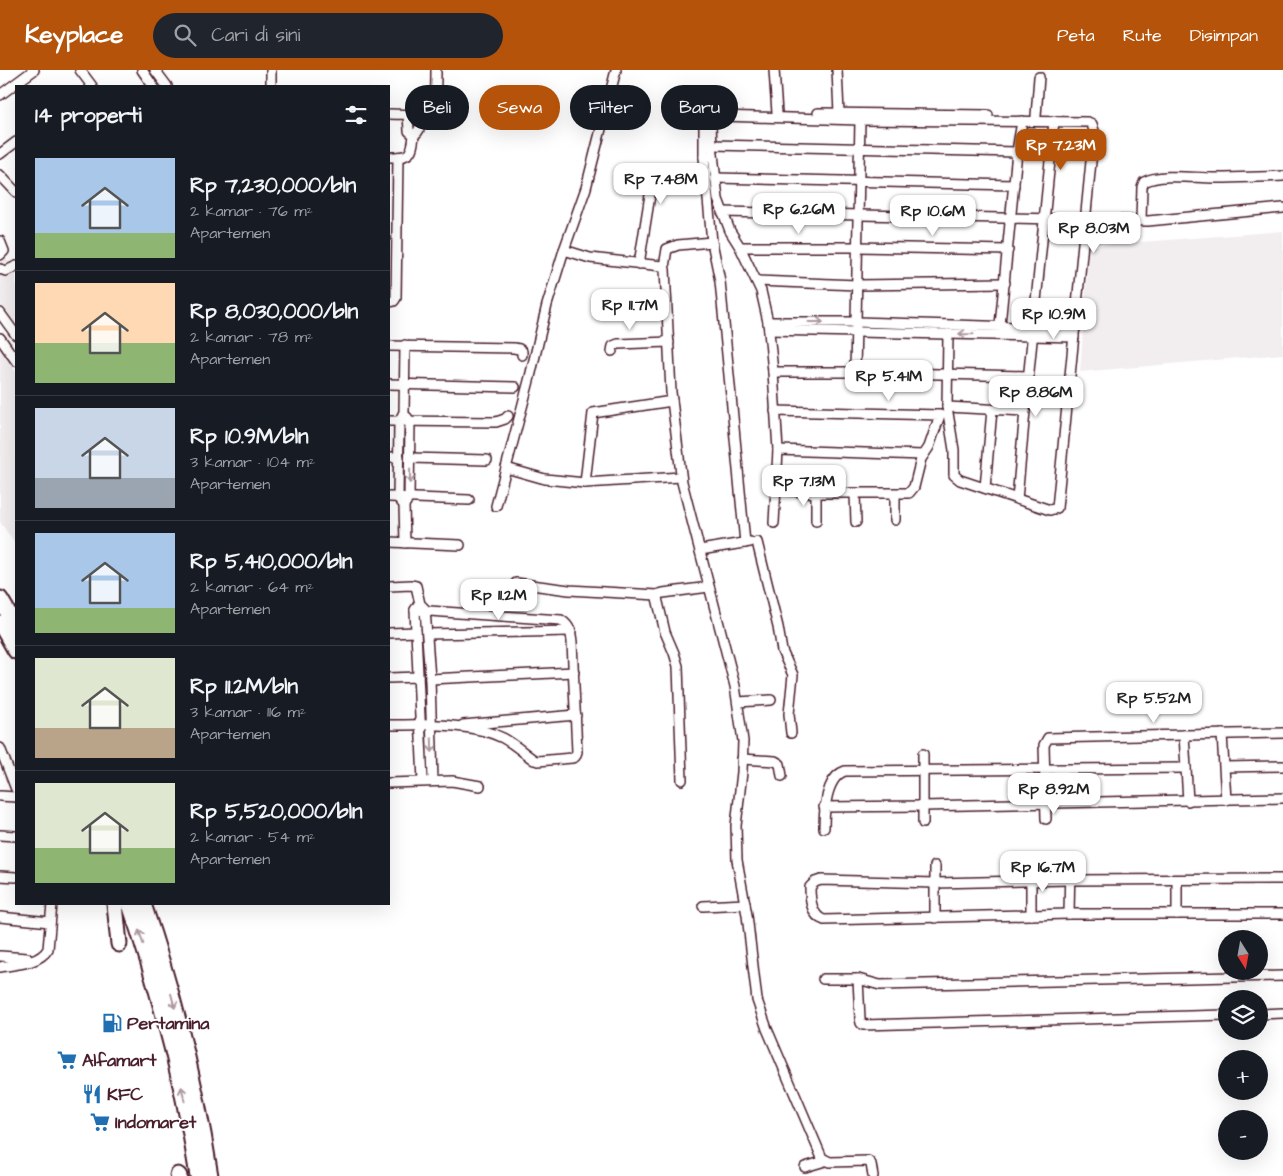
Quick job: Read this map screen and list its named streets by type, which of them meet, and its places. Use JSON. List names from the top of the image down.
{
  "places": {
    "fuel station": ["Pertamina"],
    "supermarket": ["Alfamart", "Indomaret"],
    "restaurant": ["KFC"]
  },
  "north": "bottom",
  "page": {
    "header": "Keyplace",
    "search": "Cari di sini",
    "nav": ["Peta", "Rute", "Disimpan"],
    "chip": [
      "Beli",
      "Sewa",
      "Filter",
      "Baru"
    ],
    "heading": "14 properti",
    "price": [
      "Rp 7.23M",
      "Rp 7.48M",
      "Rp 6.26M",
      "Rp 10.6M",
      "Rp 8.03M",
      "Rp 11.7M",
      "Rp 10.9M",
      "Rp 5.41M",
      "Rp 8.86M",
      "Rp 7.13M",
      "Rp 11.2M",
      "Rp 5.52M",
      "Rp 8.92M",
      "Rp 16.7M"
    ],
    "list": [
      {
        "name": "Rp 7,230,000/bln",
        "note": "2 kamar · 76 m² · Apartemen"
      },
      {
        "name": "Rp 8,030,000/bln",
        "note": "2 kamar · 78 m² · Apartemen"
      },
      {
        "name": "Rp 10.9M/bln",
        "note": "3 kamar · 104 m² · Apartemen"
      },
      {
        "name": "Rp 5,410,000/bln",
        "note": "2 kamar · 64 m² · Apartemen"
      },
      {
        "name": "Rp 11.2M/bln",
        "note": "3 kamar · 116 m² · Apartemen"
      },
      {
        "name": "Rp 5,520,000/bln",
        "note": "2 kamar · 54 m² · Apartemen"
      }
    ],
    "map_buttons": ["+", "−"]
  }
}
